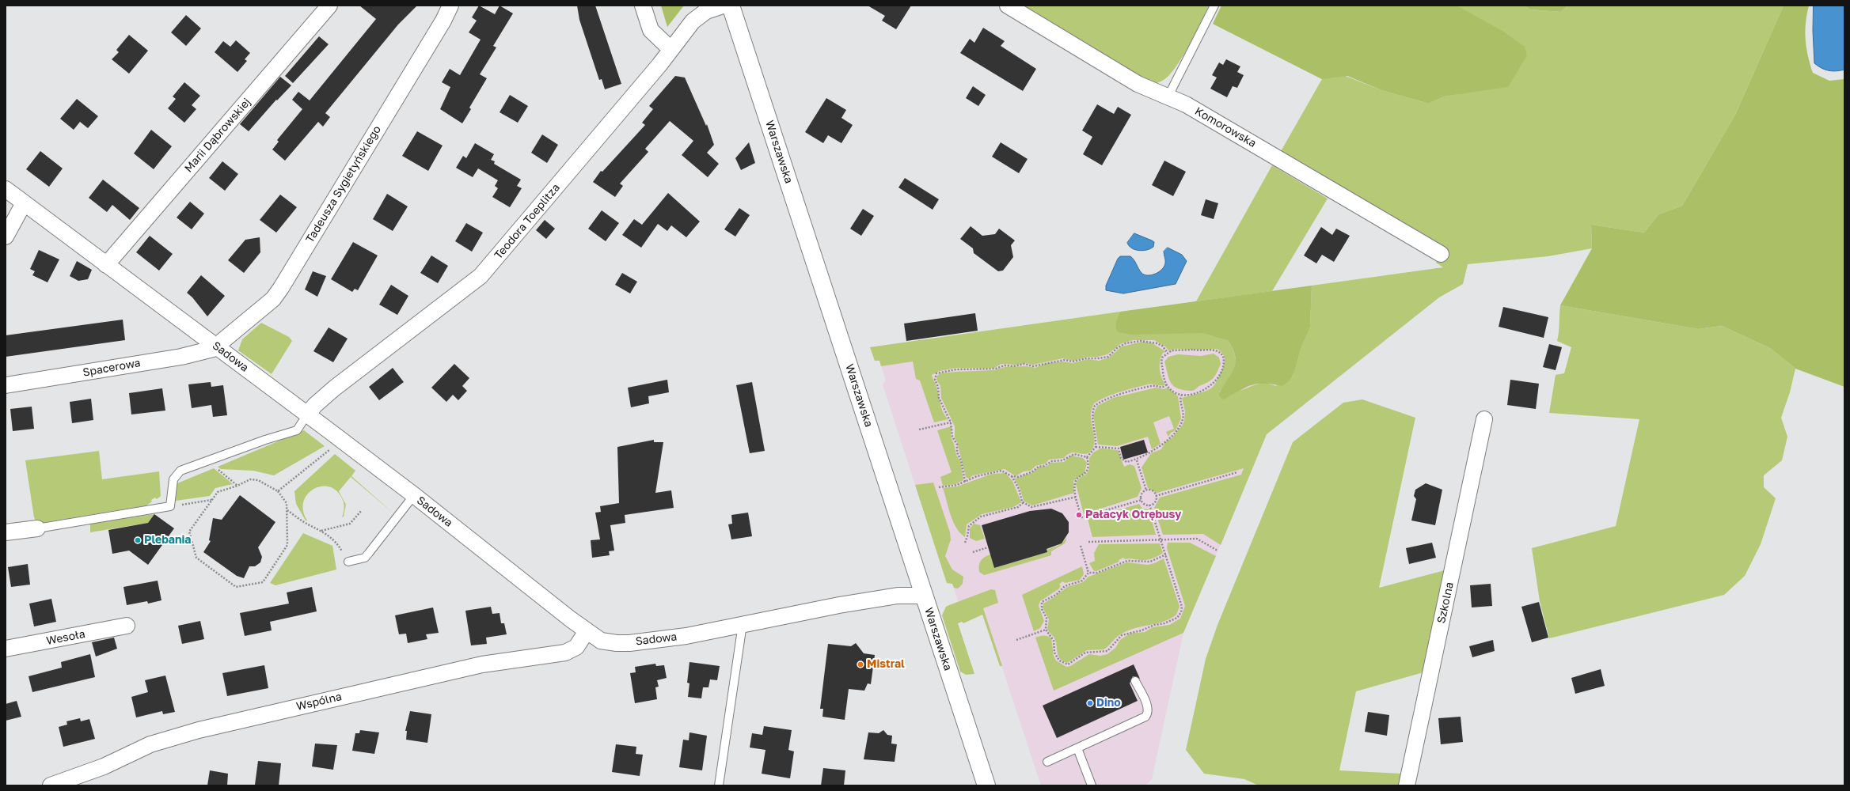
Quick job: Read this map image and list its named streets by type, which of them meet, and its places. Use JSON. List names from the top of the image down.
{
  "streets": {
    "main road": ["Warszawska"],
    "street": [
      "Komorowska",
      "Marii Dąbrowskiej",
      "Tadeusza Sygietyńskiego",
      "Teodora Toeplitza",
      "Sadowa",
      "Spacerowa",
      "Szkolna",
      "Wesoła",
      "Wspólna"
    ]
  },
  "crossings": [
    ["Marii Dąbrowskiej", "Sadowa"],
    ["Warszawska", "Sadowa"],
    ["Tadeusza Sygietyńskiego", "Sadowa"],
    ["Tadeusza Sygietyńskiego", "Spacerowa"],
    ["Teodora Toeplitza", "Sadowa"],
    ["Sadowa", "Spacerowa"],
    ["Sadowa", "Wspólna"]
  ],
  "places": [
    "Pałacyk Otrębusy",
    "Plebania",
    "Mistral",
    "Dino"
  ]
}
